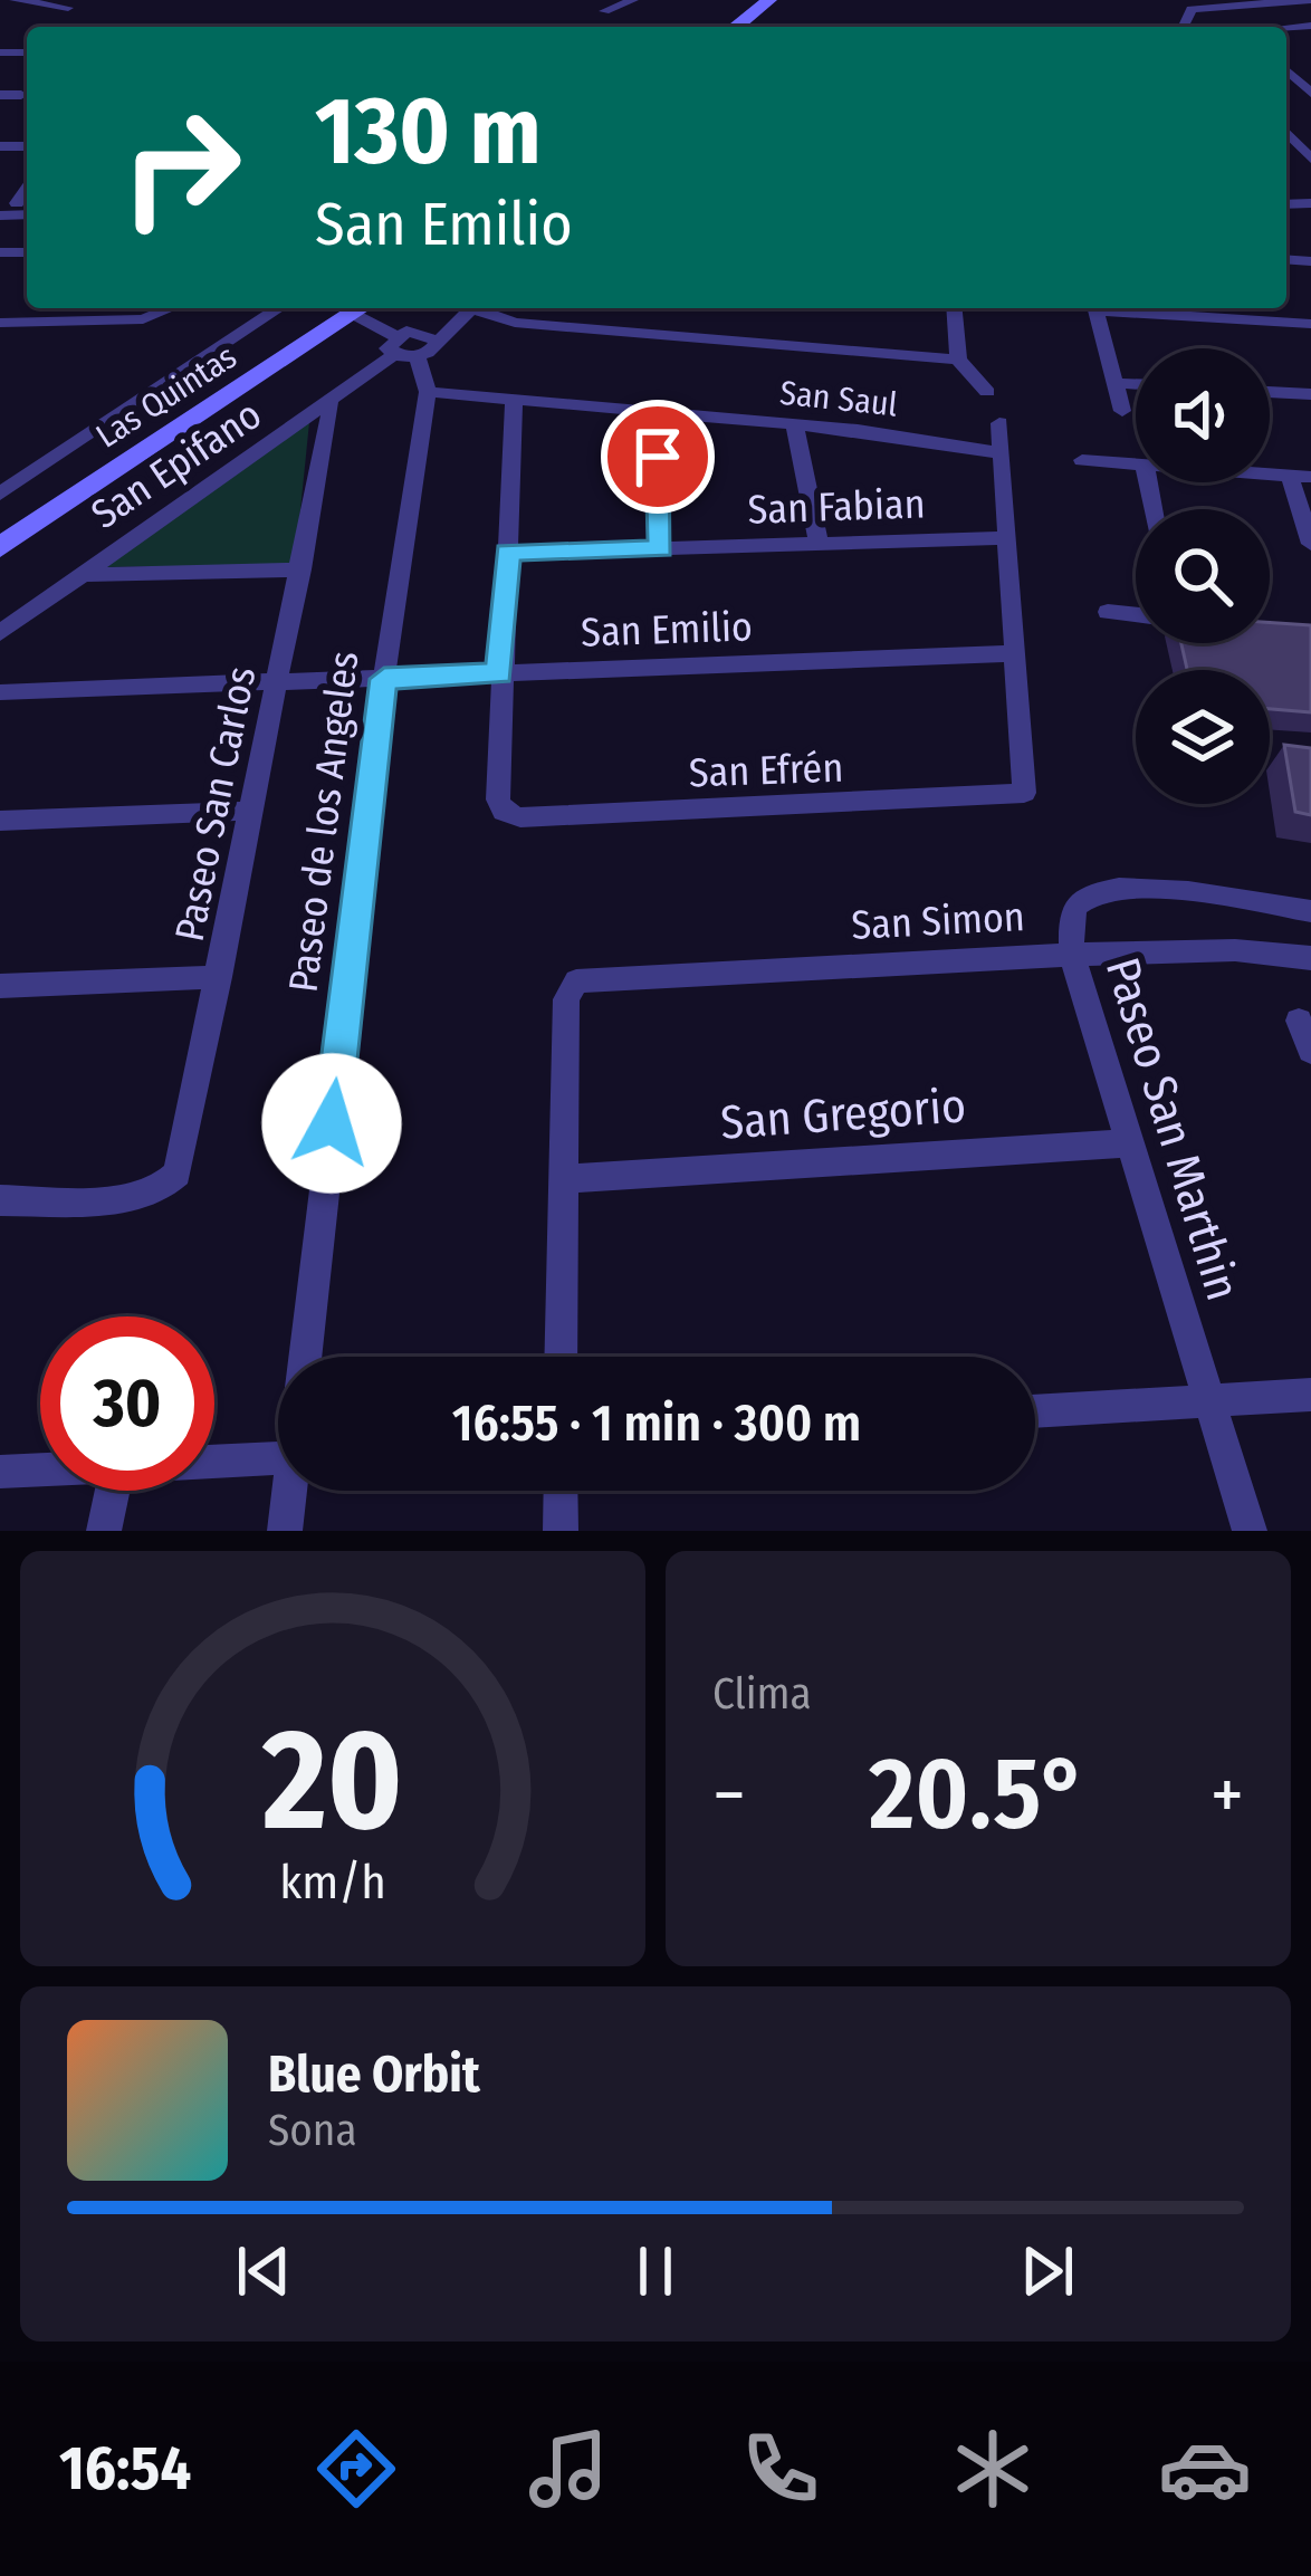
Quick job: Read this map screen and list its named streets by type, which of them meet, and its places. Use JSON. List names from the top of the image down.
{
  "streets": {
    "street": [
      "Las Quintas",
      "San Saul",
      "San Epifano",
      "San Fabian",
      "San Emilio",
      "San Efrén",
      "Paseo San Carlos",
      "Paseo de los Angeles",
      "San Simon",
      "San Gregorio",
      "Paseo San Marthin"
    ]
  },
  "crossings": [
    ["San Saul", "Paseo de los Angeles"],
    ["San Epifano", "Paseo San Carlos"],
    ["San Epifano", "Paseo de los Angeles"],
    ["San Emilio", "San Efrén"],
    ["San Emilio", "Paseo San Carlos"],
    ["San Emilio", "Paseo de los Angeles"],
    ["San Simon", "San Gregorio"],
    ["San Simon", "Paseo San Marthin"],
    ["San Gregorio", "Paseo San Marthin"]
  ],
  "page": {
    "turn": ["130 m", "San Emilio"],
    "limit": "30",
    "trip": "16:55 · 1 min · 300 m",
    "tile": "Clima",
    "heat": ["−", "20.5°", "+"],
    "song": ["Blue Orbit", "Sona"],
    "tabs": "16:54",
    "gauge": ["20", "km/h"]
  }
}
